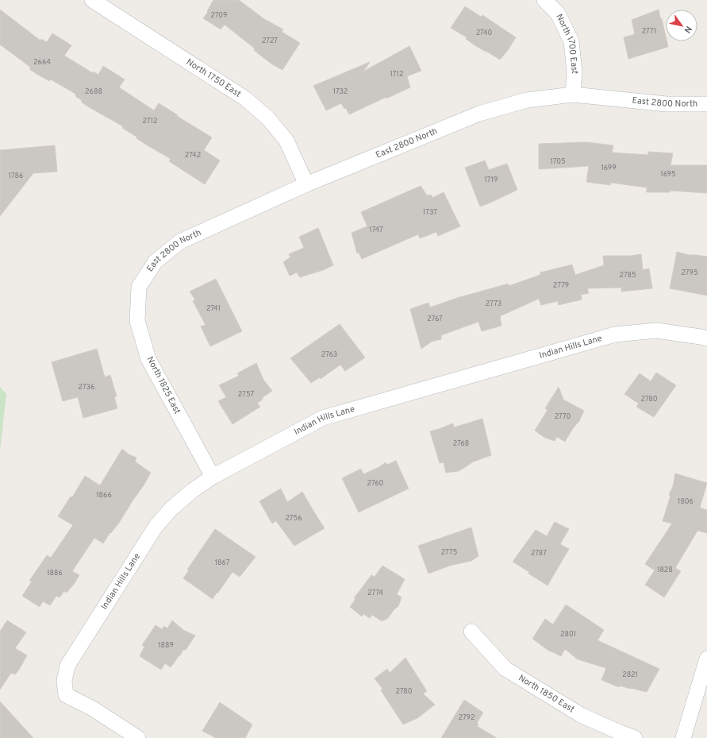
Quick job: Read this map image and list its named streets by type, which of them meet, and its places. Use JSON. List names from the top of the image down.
{
  "streets": {
    "street": [
      "North 1700 East",
      "North 1750 East",
      "East 2800 North",
      "Indian Hills Lane",
      "North 1825 East",
      "North 1850 East"
    ]
  },
  "crossings": [
    ["North 1700 East", "East 2800 North"],
    ["North 1750 East", "East 2800 North"],
    ["East 2800 North", "North 1825 East"],
    ["Indian Hills Lane", "North 1825 East"]
  ],
  "house_numbers": [
    "2709",
    "2771",
    "2740",
    "2727",
    "2664",
    "1712",
    "2688",
    "1732",
    "2712",
    "2742",
    "1705",
    "1699",
    "1695",
    "1786",
    "1719",
    "1737",
    "1747",
    "2795",
    "2785",
    "2779",
    "2773",
    "2741",
    "2767",
    "2763",
    "2736",
    "2757",
    "2780",
    "2770",
    "2768",
    "2760",
    "1866",
    "1806",
    "2756",
    "2775",
    "2787",
    "1867",
    "1828",
    "1886",
    "2774",
    "2801",
    "1889",
    "2821",
    "2780",
    "2792"
  ],
  "north": "bottom right"
}
